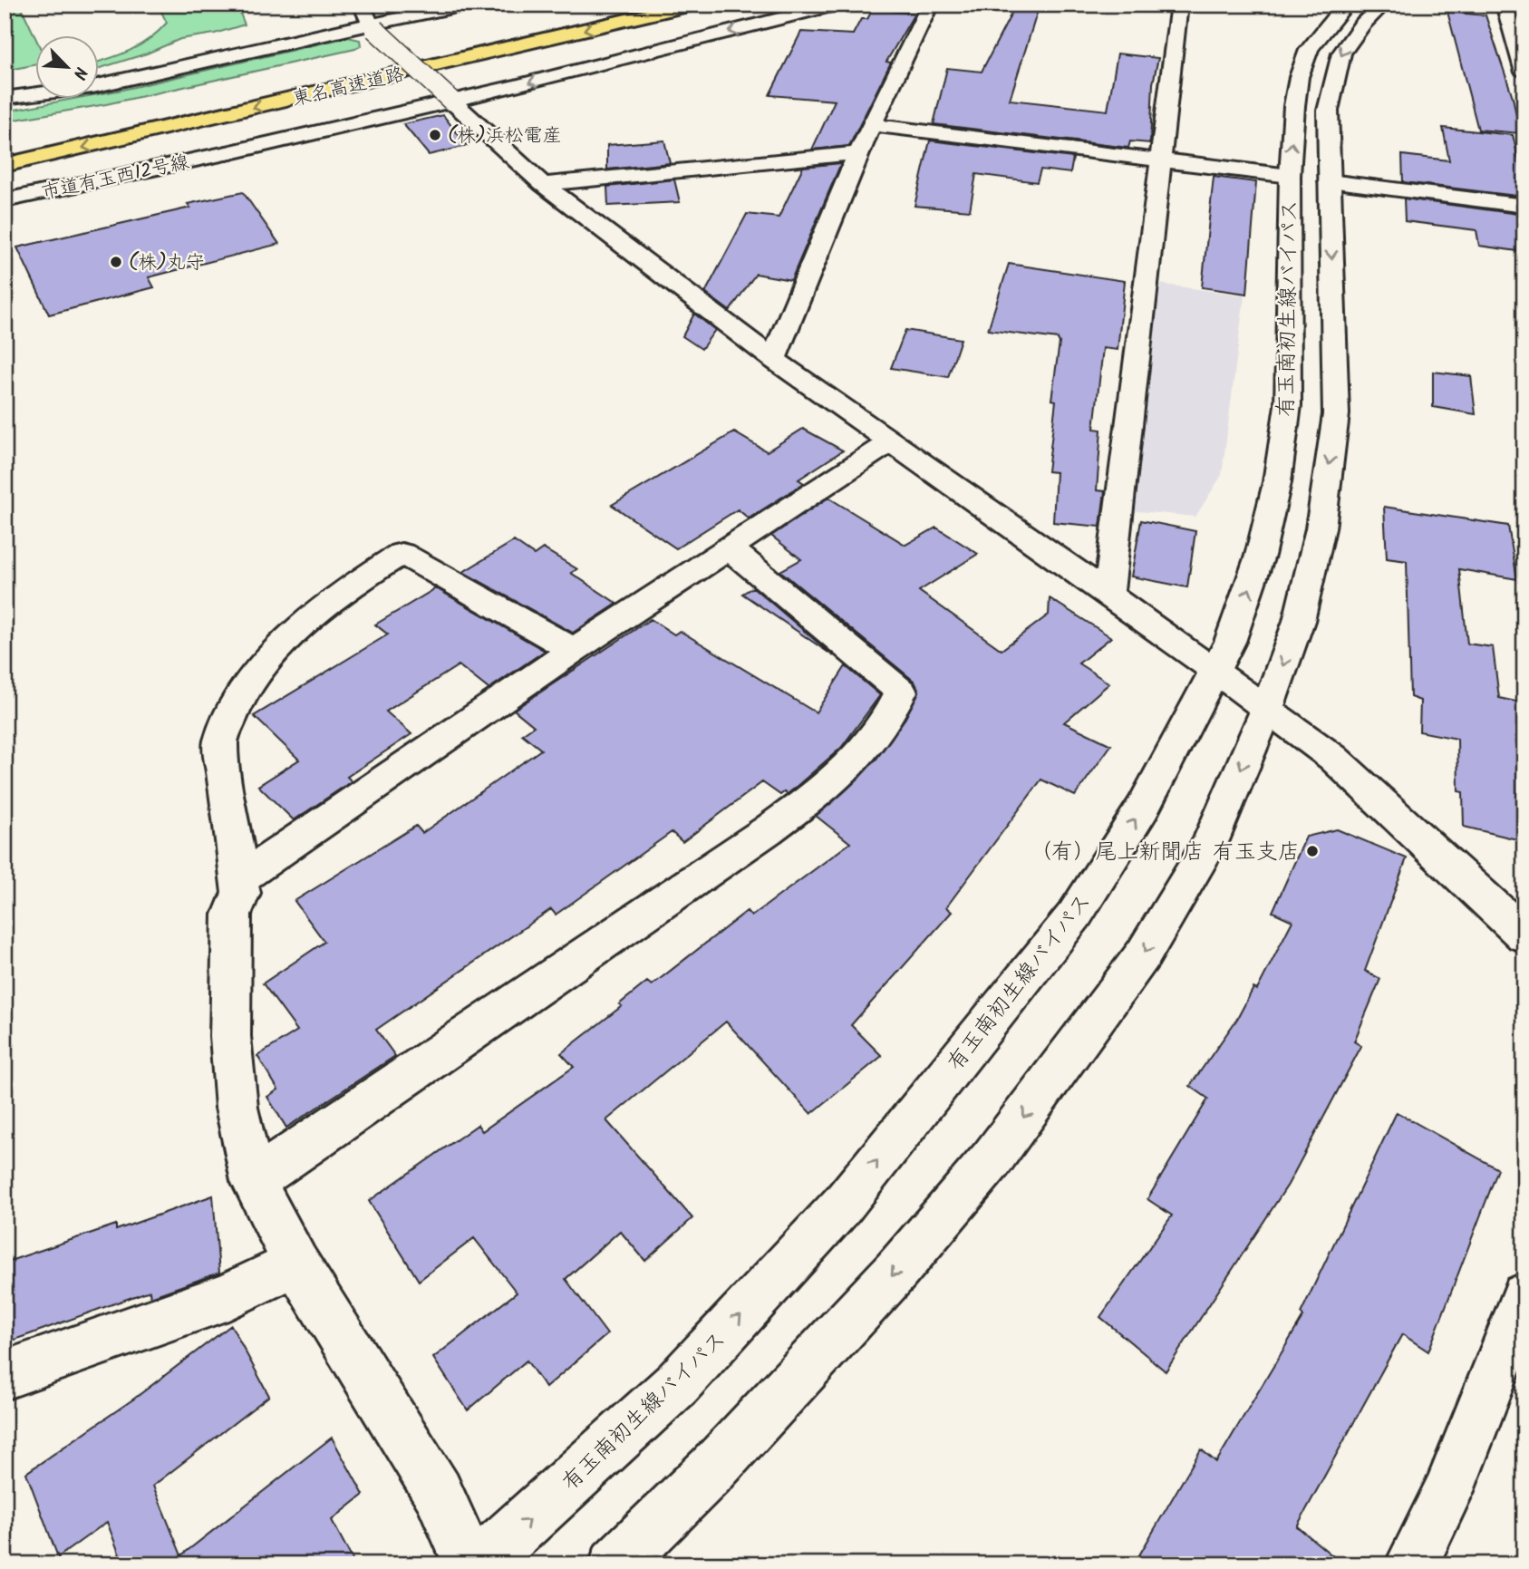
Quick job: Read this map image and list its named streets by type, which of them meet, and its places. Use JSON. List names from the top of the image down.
{
  "streets": {
    "highway": ["東名高速道路"],
    "street": ["市道有玉西12号線", "有玉南初生線バイパス"]
  },
  "places": ["(株)浜松電産", "(株)丸守", "（有）尾上新聞店 有玉支店"],
  "north": "bottom right"
}
